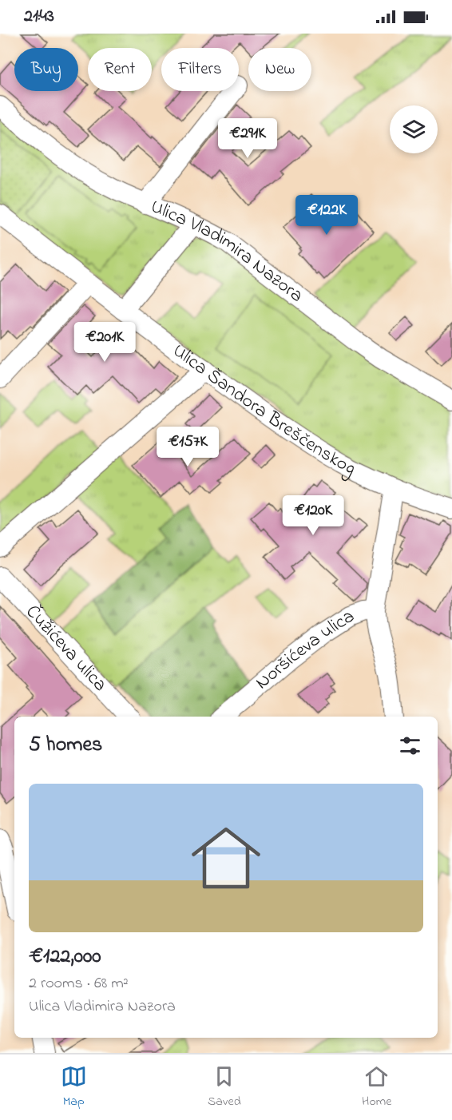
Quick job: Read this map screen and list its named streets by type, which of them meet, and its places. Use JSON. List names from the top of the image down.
{
  "streets": {
    "street": [
      "Ulica Vladimira Nazora",
      "Ulica Šandora Breščenskog",
      "Čužićeva ulica",
      "Noršićeva ulica"
    ]
  },
  "crossings": [
    ["Ulica Šandora Breščenskog", "Noršićeva ulica"]
  ],
  "page": {
    "status": "21:43",
    "chip": [
      "Buy",
      "Rent",
      "Filters",
      "New"
    ],
    "price": [
      "€291K",
      "€122K",
      "€201K",
      "€157K",
      "€120K"
    ],
    "heading": "5 homes",
    "list": [
      {
        "name": "€122,000",
        "note": "2 rooms · 68 m² · Ulica Vladimira Nazora"
      }
    ],
    "tabs": ["Map", "Saved", "Home"]
  }
}
